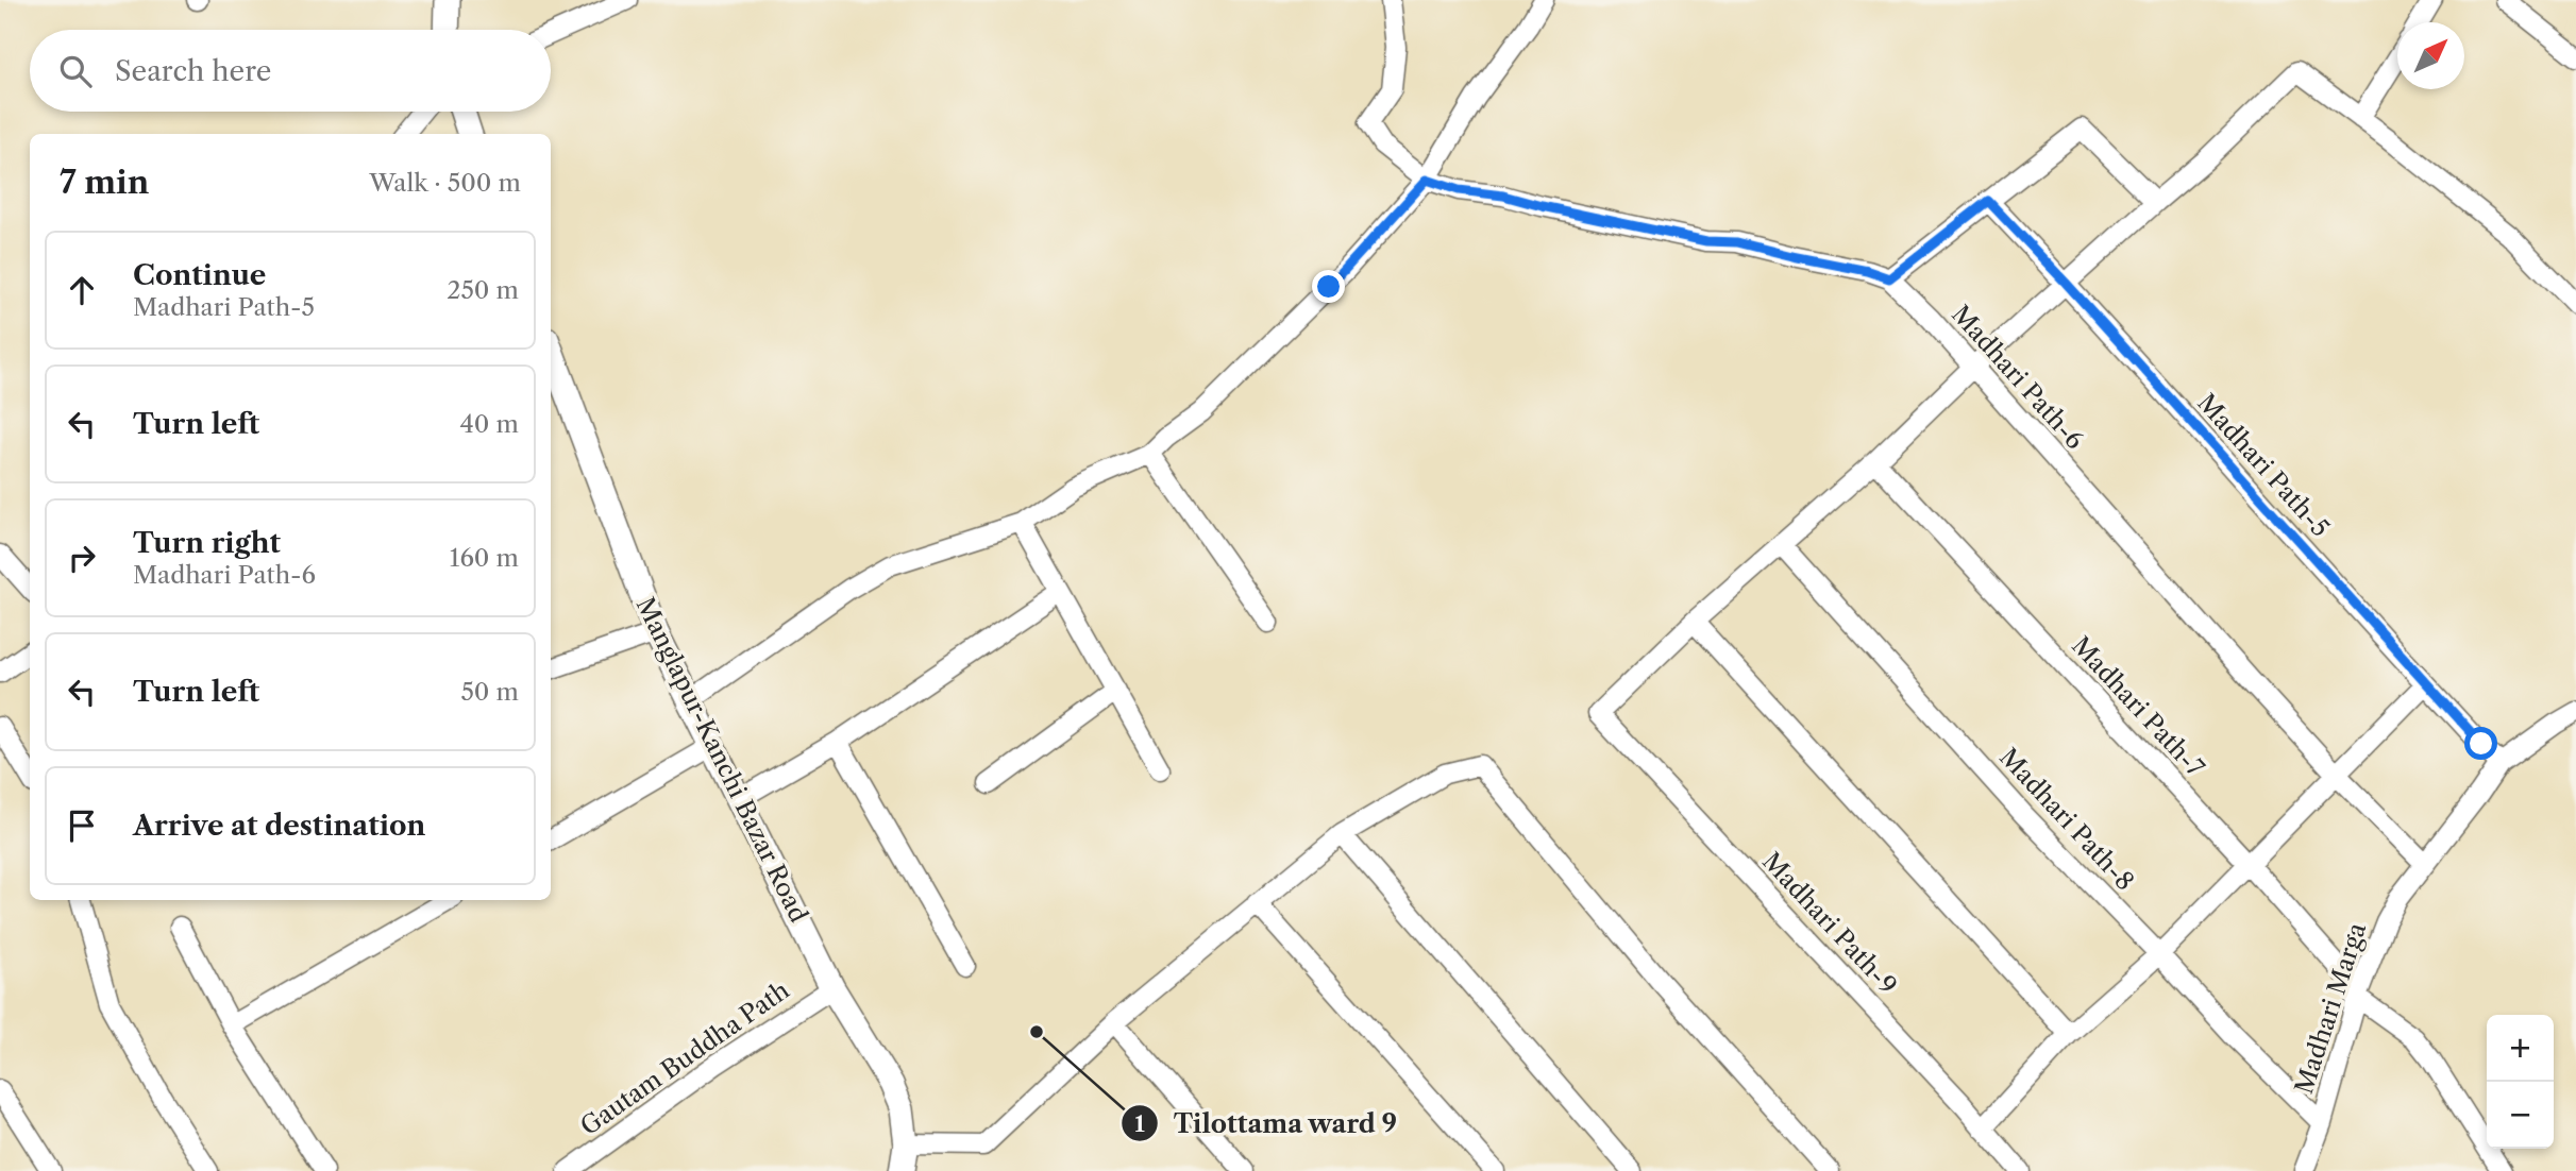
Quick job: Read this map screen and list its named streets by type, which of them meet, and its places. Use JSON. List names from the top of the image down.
{
  "streets": {
    "street": [
      "Madhari Path-6",
      "Madhari Path-5",
      "Madhari Path-7",
      "Manglapur-Kanchi Bazar Road",
      "Madhari Path-8",
      "Madhari Path-9",
      "Madhari Marga",
      "Gautam Buddha Path"
    ]
  },
  "crossings": [
    ["Madhari Path-6", "Madhari Marga"],
    ["Madhari Path-5", "Madhari Marga"],
    ["Madhari Path-7", "Madhari Marga"],
    ["Manglapur-Kanchi Bazar Road", "Gautam Buddha Path"],
    ["Madhari Path-8", "Madhari Marga"]
  ],
  "places": ["Tilottama ward 9"],
  "north": "top right",
  "page": {
    "search": "Search here",
    "heading": ["7 min", "Walk · 500 m"],
    "list": [
      ["Continue", "Madhari Path-5", "250 m"],
      ["Turn left", "40 m"],
      ["Turn right", "Madhari Path-6", "160 m"],
      ["Turn left", "50 m"],
      "Arrive at destination"
    ],
    "map_buttons": ["+", "−"]
  }
}
